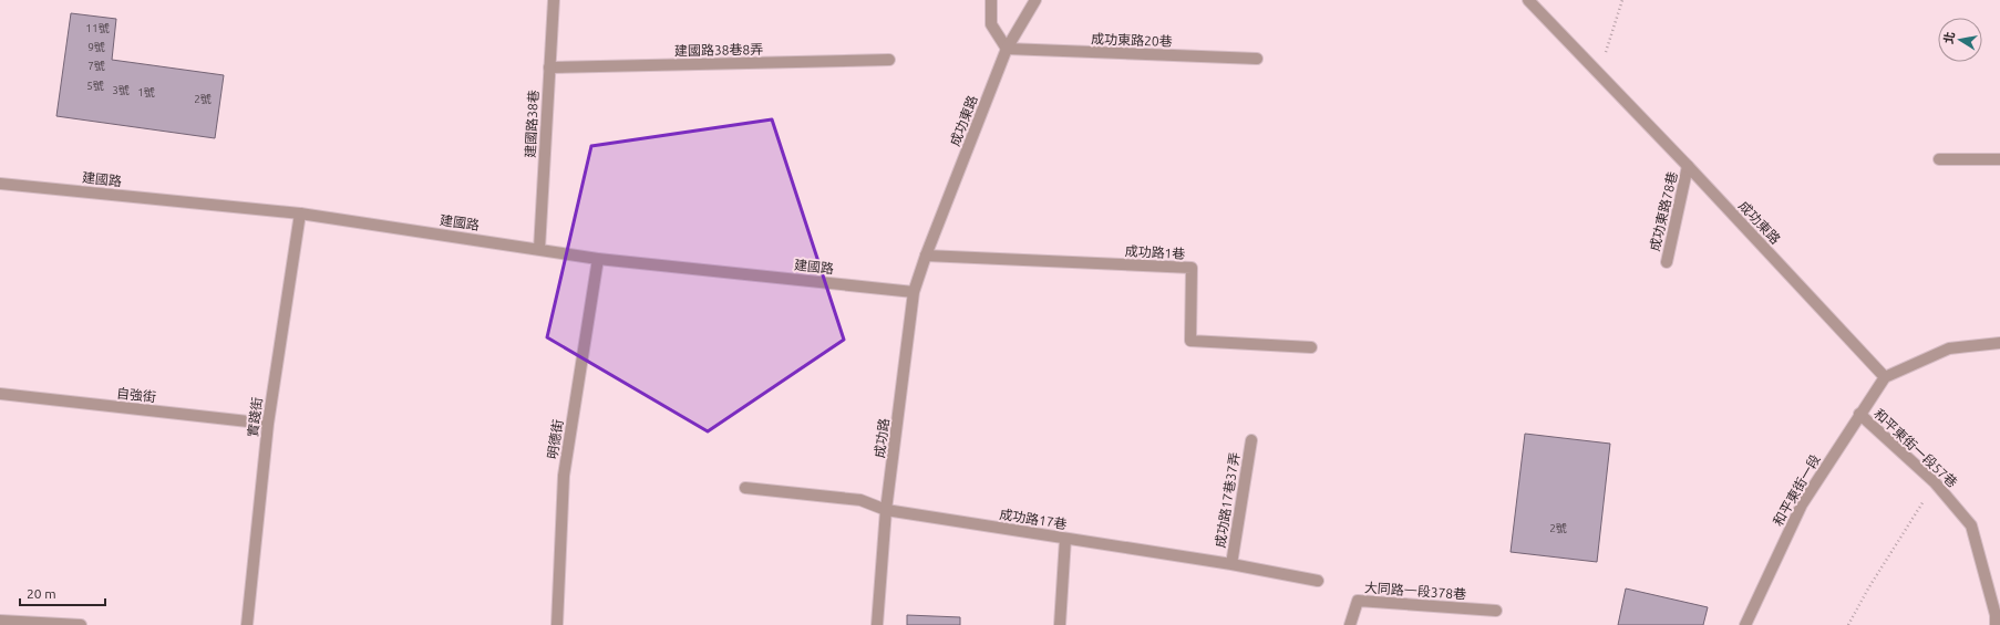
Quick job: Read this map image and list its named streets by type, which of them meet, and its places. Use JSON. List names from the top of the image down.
{
  "streets": {
    "street": [
      "成功東路20巷",
      "建國路38巷8弄",
      "成功東路",
      "建國路38巷",
      "建國路",
      "成功東路78巷",
      "成功路1巷",
      "自強街",
      "實踐街",
      "成功路",
      "明德街",
      "和平東街一段57巷",
      "和平東街一段",
      "成功路17巷37弄",
      "成功路17巷",
      "大同路一段378巷"
    ]
  },
  "crossings": [
    ["成功東路20巷", "成功東路"],
    ["建國路38巷8弄", "建國路38巷"],
    ["成功東路", "成功東路78巷"],
    ["成功東路", "成功路1巷"],
    ["成功東路", "成功路"],
    ["成功東路", "和平東街一段"],
    ["建國路38巷", "建國路"],
    ["建國路", "實踐街"],
    ["建國路", "成功路"],
    ["建國路", "明德街"],
    ["成功路1巷", "成功路"],
    ["自強街", "實踐街"],
    ["成功路", "成功路17巷"],
    ["和平東街一段57巷", "和平東街一段"],
    ["成功路17巷37弄", "成功路17巷"]
  ],
  "house_numbers": [
    "11號",
    "9號",
    "7號",
    "5號",
    "3號",
    "1號",
    "2號",
    "2號"
  ],
  "scale_bar": "20 m",
  "north": "left"
}
